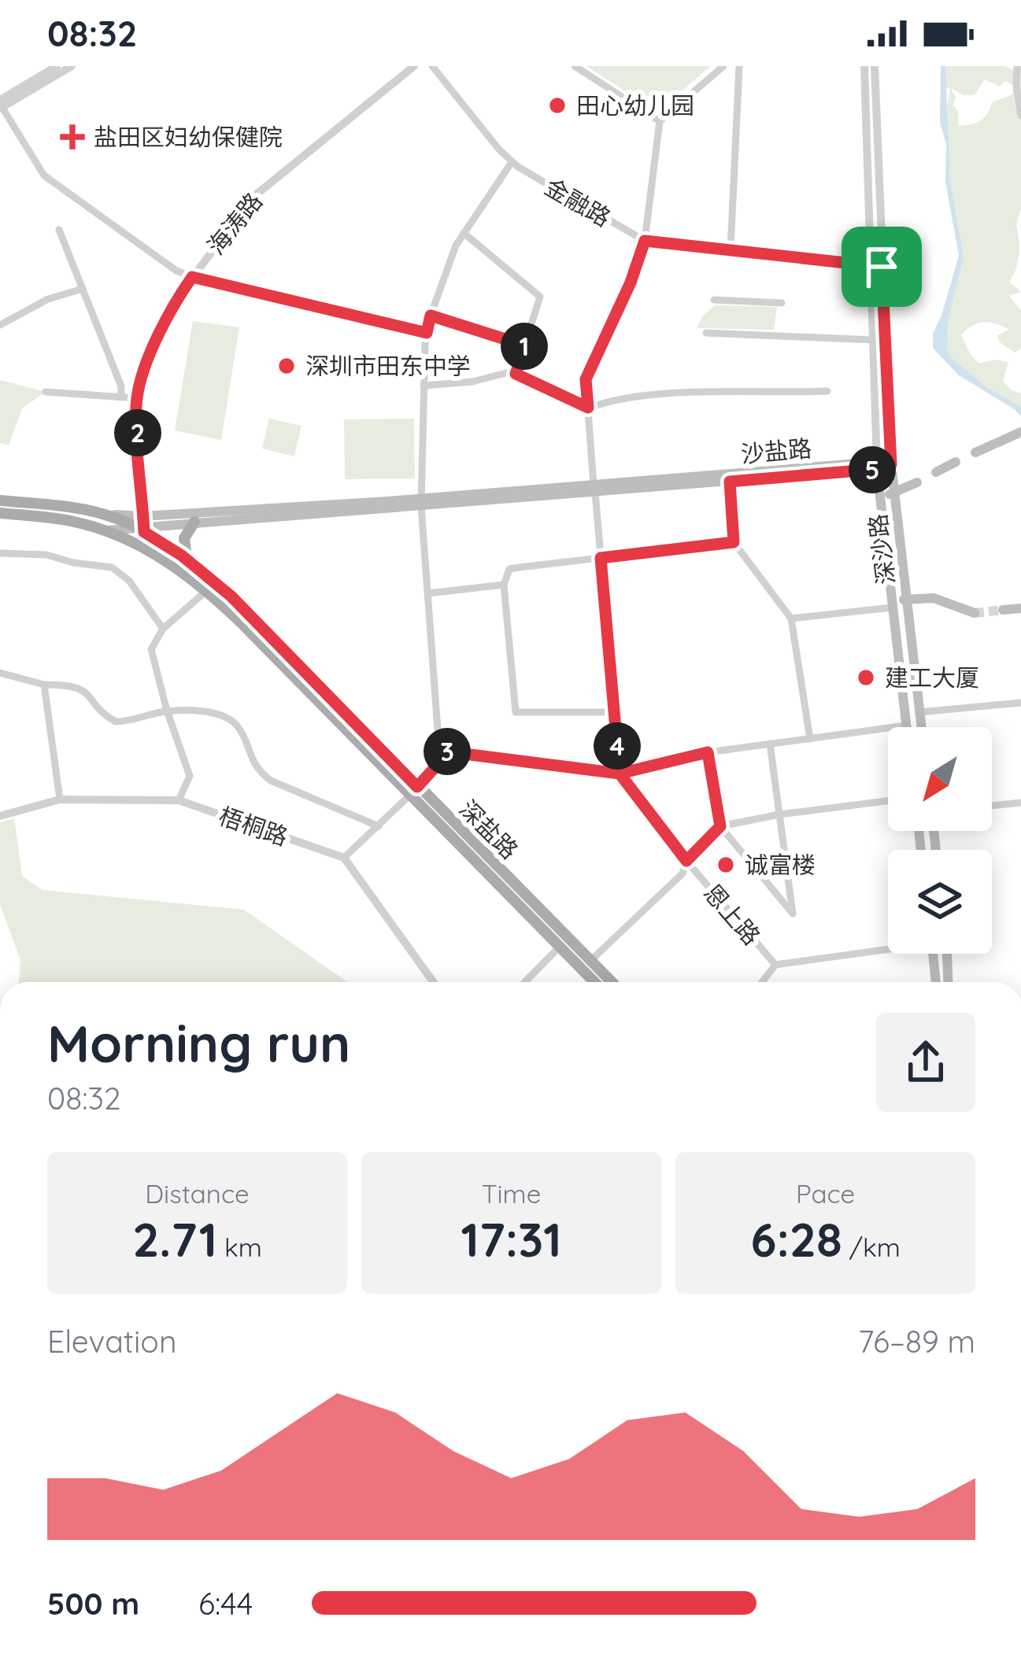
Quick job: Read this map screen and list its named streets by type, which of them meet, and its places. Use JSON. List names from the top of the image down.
{
  "streets": {
    "main road": ["沙盐路", "深沙路", "深盐路"],
    "street": [
      "金融路",
      "海涛路",
      "梧桐路",
      "恩上路"
    ]
  },
  "crossings": [
    ["金融路", "深沙路"],
    ["海涛路", "沙盐路"],
    ["海涛路", "深盐路"],
    ["沙盐路", "深沙路"],
    ["沙盐路", "深盐路"]
  ],
  "places": {
    "other": [
      "田心幼儿园",
      "深圳市田东中学",
      "建工大厦",
      "诚富楼"
    ],
    "health": ["盐田区妇幼保健院"]
  },
  "north": "bottom left",
  "page": {
    "status": "08:32",
    "pins": [
      "1",
      "2",
      "5",
      "4",
      "3"
    ],
    "heading": ["Morning run", "08:32"],
    "stats": [
      ["Distance", "2.71 km"],
      ["Time", "17:31"],
      ["Pace", "6:28 /km"]
    ],
    "chart": ["Elevation", "76–89 m"],
    "list": [
      {
        "name": "500 m",
        "note": "6:44"
      }
    ]
  }
}
